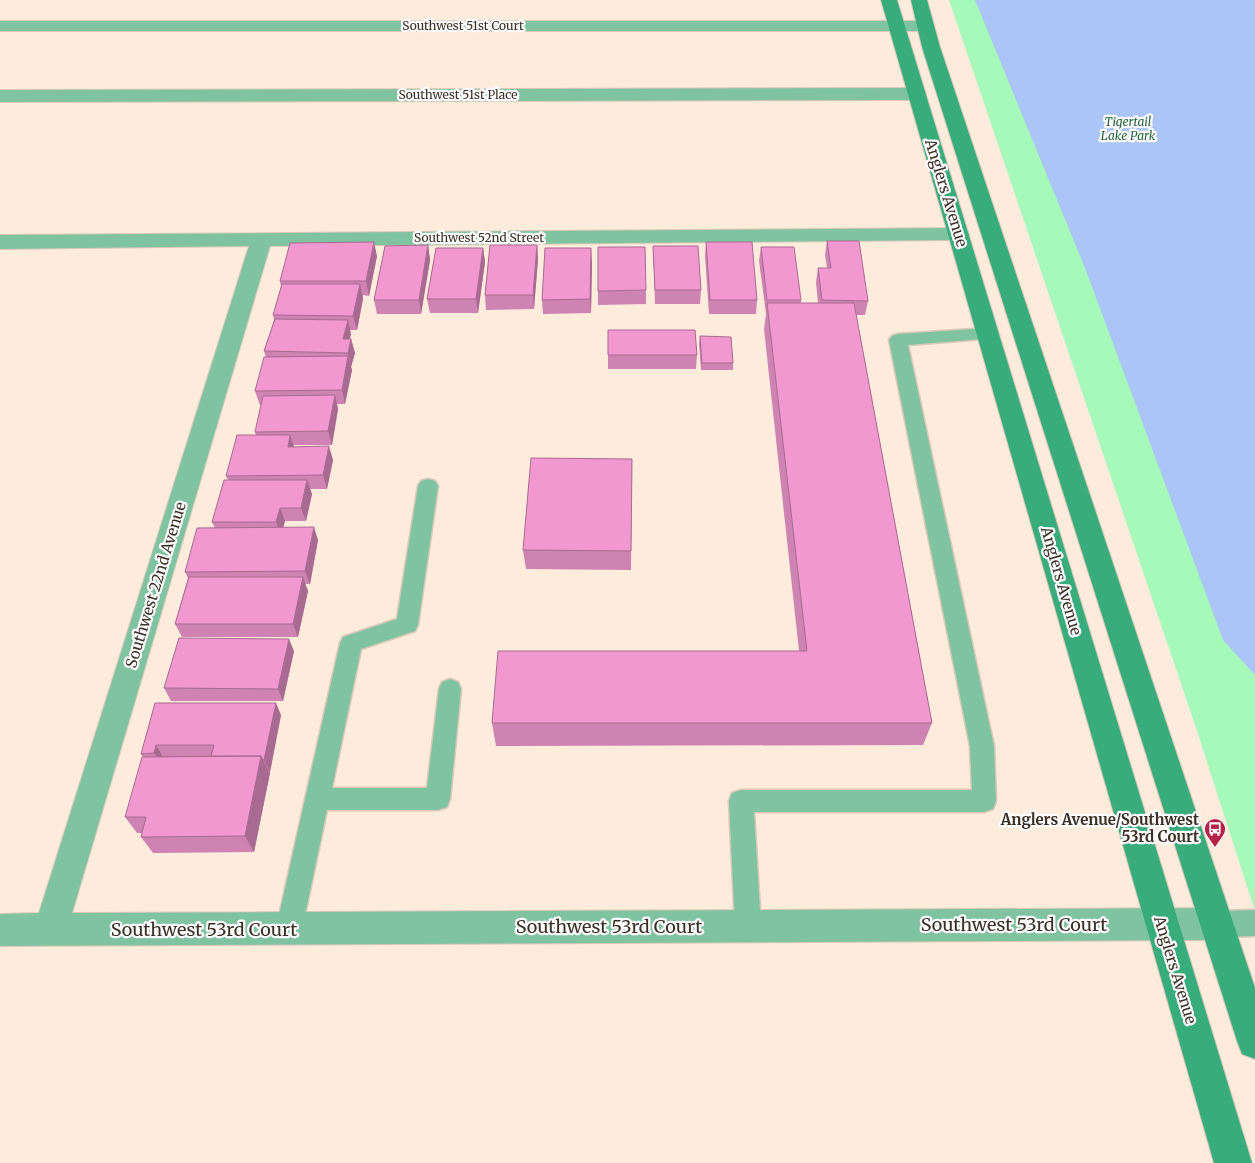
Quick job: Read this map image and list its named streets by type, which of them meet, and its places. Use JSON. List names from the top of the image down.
{
  "streets": {
    "street": [
      "Southwest 51st Court",
      "Southwest 51st Place",
      "Anglers Avenue",
      "Southwest 52nd Street",
      "Southwest 22nd Avenue",
      "Southwest 53rd Court"
    ]
  },
  "crossings": [
    ["Southwest 51st Court", "Anglers Avenue"],
    ["Southwest 51st Place", "Anglers Avenue"],
    ["Anglers Avenue", "Southwest 52nd Street"],
    ["Anglers Avenue", "Southwest 53rd Court"],
    ["Southwest 52nd Street", "Southwest 22nd Avenue"],
    ["Southwest 22nd Avenue", "Southwest 53rd Court"]
  ],
  "parks": ["Tigertail Lake Park"],
  "places": {
    "bus stop": ["Anglers Avenue/Southwest 53rd Court"]
  }
}
